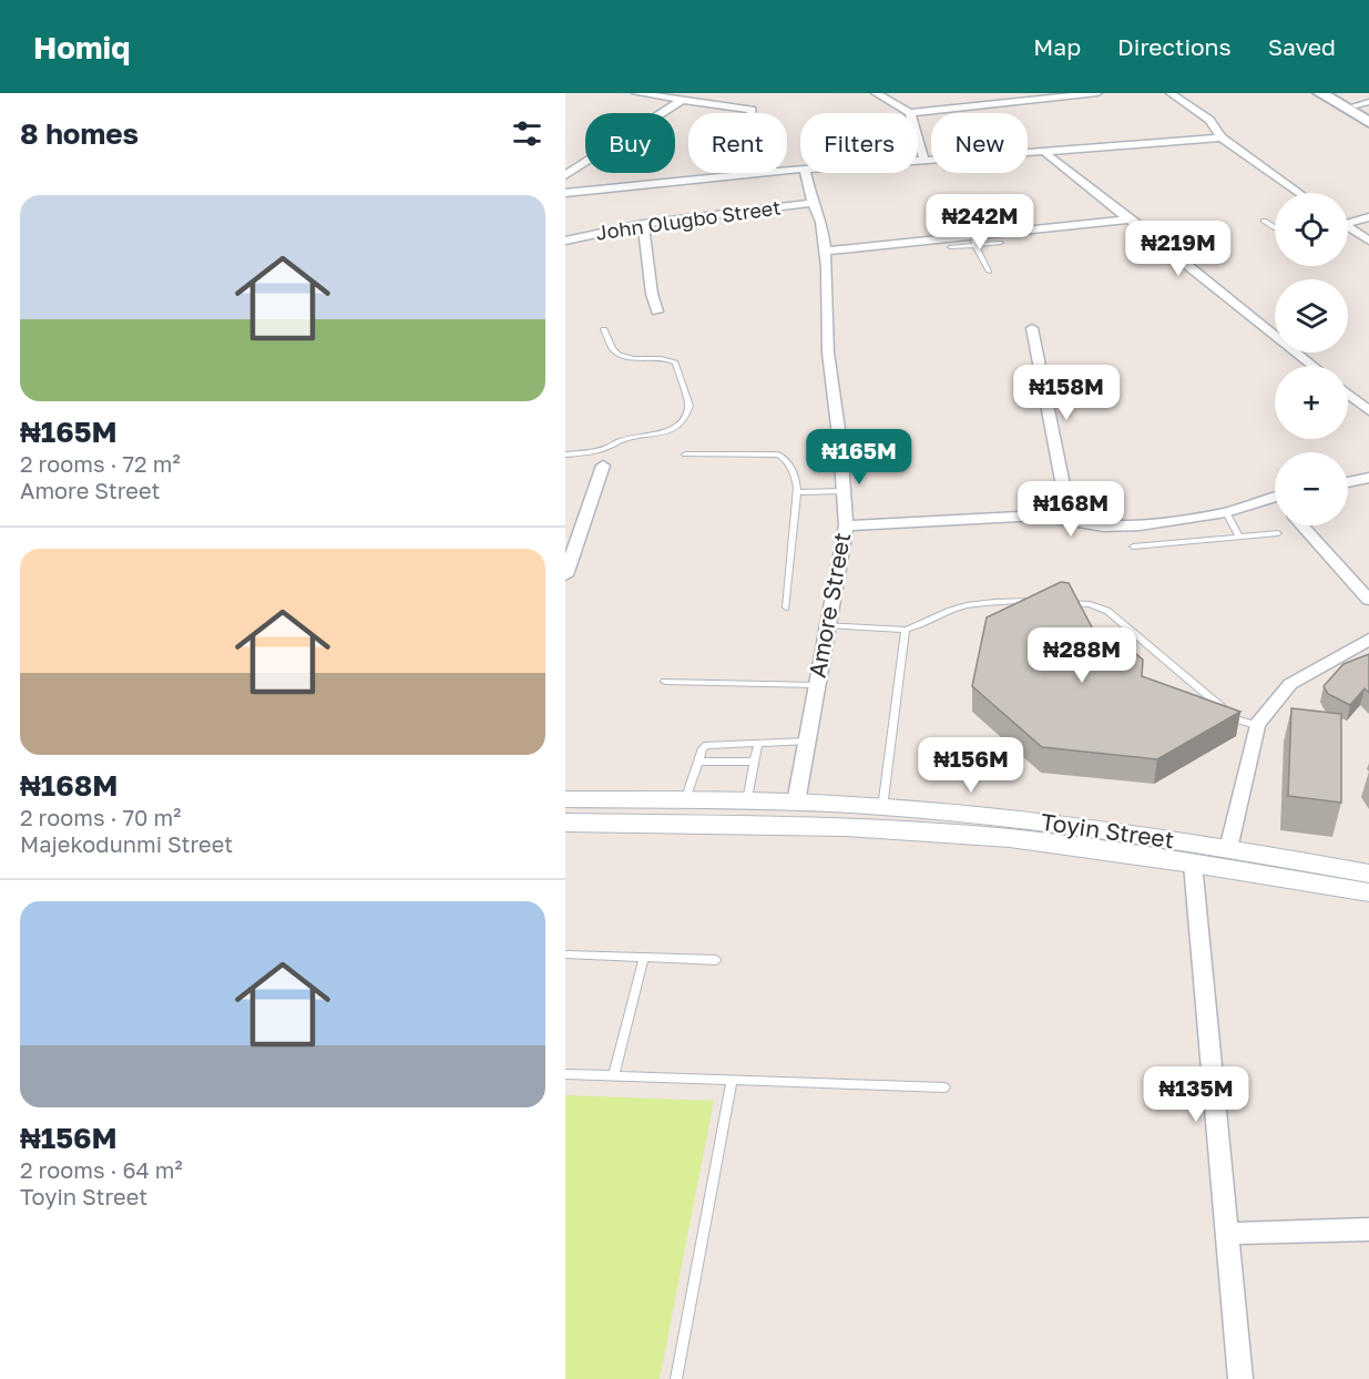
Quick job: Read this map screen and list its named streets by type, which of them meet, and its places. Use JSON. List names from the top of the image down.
{
  "streets": {
    "street": ["John Olugbo Street", "Amore Street", "Toyin Street"]
  },
  "crossings": [
    ["John Olugbo Street", "Amore Street"],
    ["Amore Street", "Toyin Street"]
  ],
  "page": {
    "header": "Homiq",
    "nav": ["Map", "Directions", "Saved"],
    "heading": "8 homes",
    "chip": [
      "Buy",
      "Rent",
      "Filters",
      "New"
    ],
    "list": [
      {
        "name": "₦165M",
        "note": "2 rooms · 72 m² · Amore Street"
      },
      {
        "name": "₦168M",
        "note": "2 rooms · 70 m² · Majekodunmi Street"
      },
      {
        "name": "₦156M",
        "note": "2 rooms · 64 m² · Toyin Street"
      }
    ],
    "map_buttons": ["+", "−"],
    "price": [
      "₦242M",
      "₦219M",
      "₦158M",
      "₦165M",
      "₦168M",
      "₦288M",
      "₦156M",
      "₦135M"
    ]
  }
}
